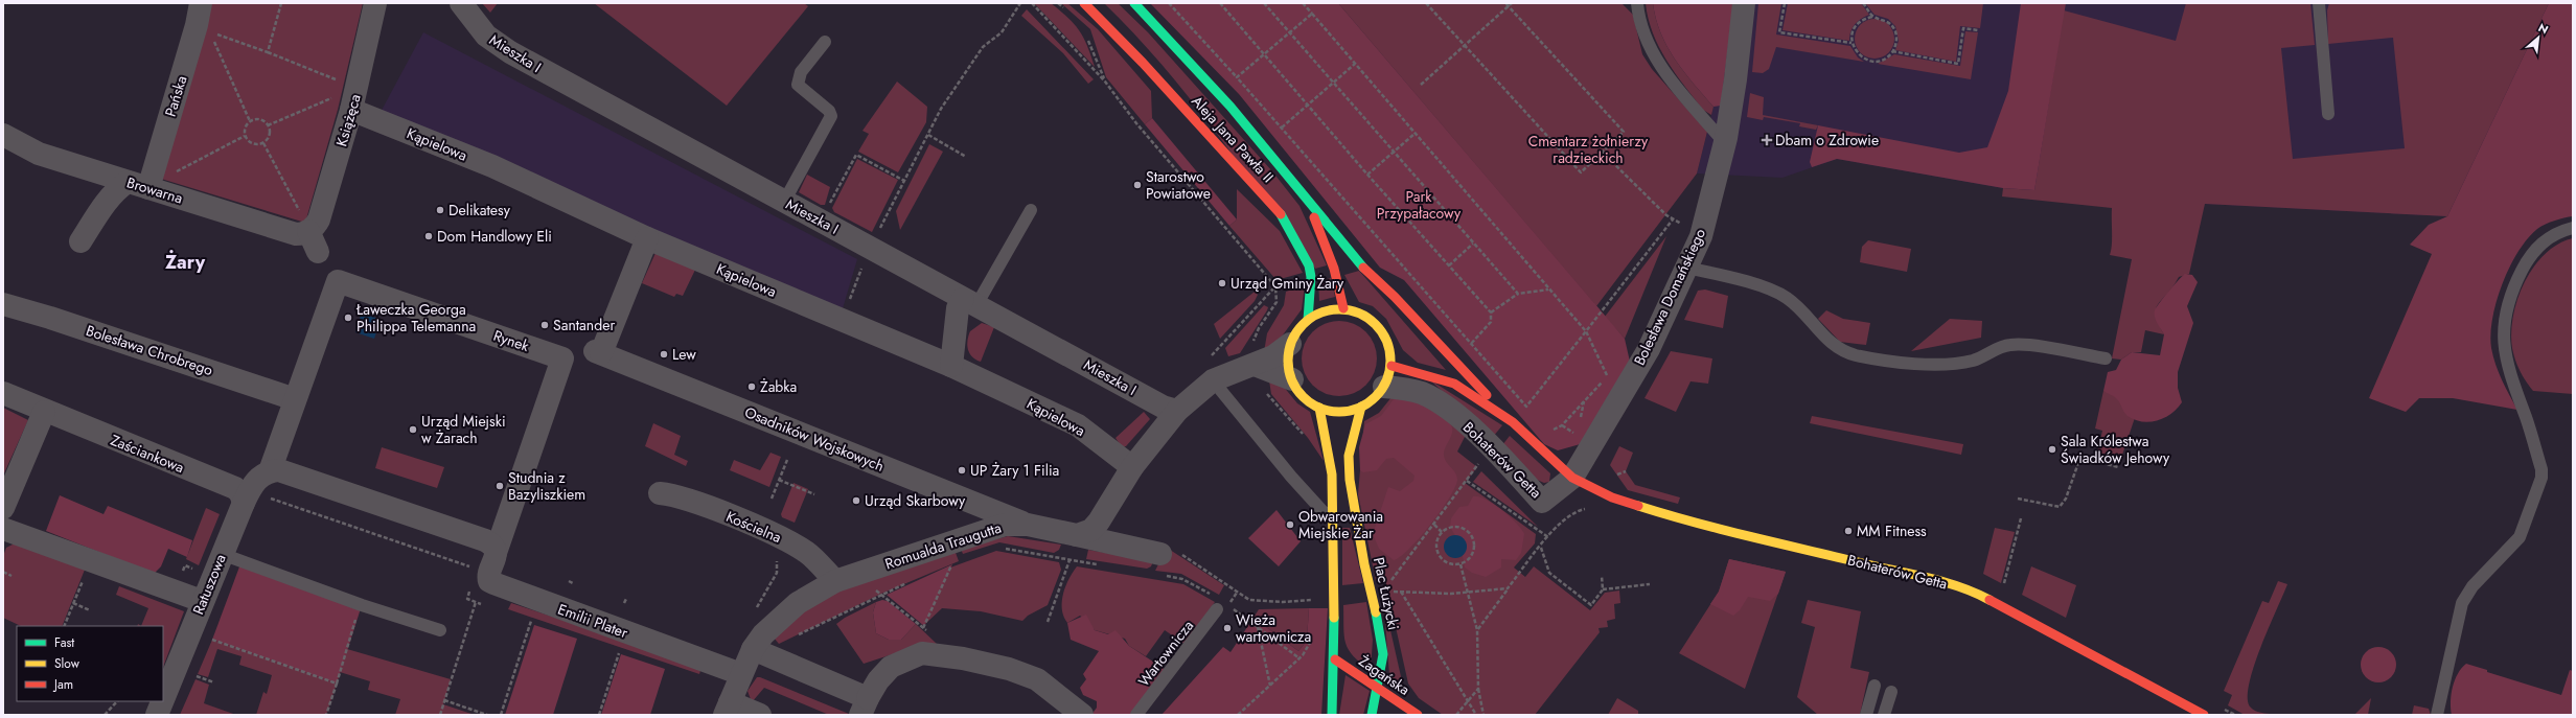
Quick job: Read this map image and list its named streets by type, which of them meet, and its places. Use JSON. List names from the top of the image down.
{
  "streets": {
    "street": [
      "Mieszka I",
      "Pańska",
      "Książęca",
      "Aleja Jana Pawła II",
      "Kąpielowa",
      "Browarna",
      "Bolesława Domańskiego",
      "Rynek",
      "Bolesława Chrobrego",
      "Osadników Wojskowych",
      "Zaściankowa",
      "Bohaterów Getta",
      "Kościelna",
      "Romualda Traugutta",
      "Ratuszowa",
      "Plac Łużycki",
      "Emilii Plater",
      "Żagańska"
    ],
    "lane": ["Wartownicza"]
  },
  "crossings": [
    ["Pańska", "Browarna"],
    ["Książęca", "Kąpielowa"],
    ["Książęca", "Browarna"],
    ["Aleja Jana Pawła II", "Bohaterów Getta"],
    ["Aleja Jana Pawła II", "Plac Łużycki"],
    ["Kąpielowa", "Osadników Wojskowych"],
    ["Bolesława Domańskiego", "Bohaterów Getta"],
    ["Rynek", "Bolesława Chrobrego"],
    ["Rynek", "Ratuszowa"],
    ["Rynek", "Emilii Plater"],
    ["Osadników Wojskowych", "Romualda Traugutta"],
    ["Zaściankowa", "Ratuszowa"],
    ["Bohaterów Getta", "Plac Łużycki"],
    ["Kościelna", "Romualda Traugutta"],
    ["Romualda Traugutta", "Emilii Plater"],
    ["Plac Łużycki", "Żagańska"]
  ],
  "districts": ["Żary"],
  "parks": ["Cmentarz żołnierzy radzieckich", "Park Przypałacowy"],
  "places": {
    "health": ["Dbam o Zdrowie"],
    "other": [
      "Starostwo Powiatowe",
      "Delikatesy",
      "Dom Handlowy Eli",
      "Urząd Gminy Żary",
      "Ławeczka Georga Philippa Telemanna",
      "Santander",
      "Lew",
      "Żabka",
      "Urząd Miejski w Żarach",
      "Sala Królestwa Świadków Jehowy",
      "UP Żary 1 Filia",
      "Studnia z Bazyliszkiem",
      "Urząd Skarbowy",
      "Obwarowania Miejskie Żar",
      "MM Fitness",
      "Wieża wartownicza"
    ]
  },
  "legend": ["Fast", "Slow", "Jam"],
  "north": "top right"
}
